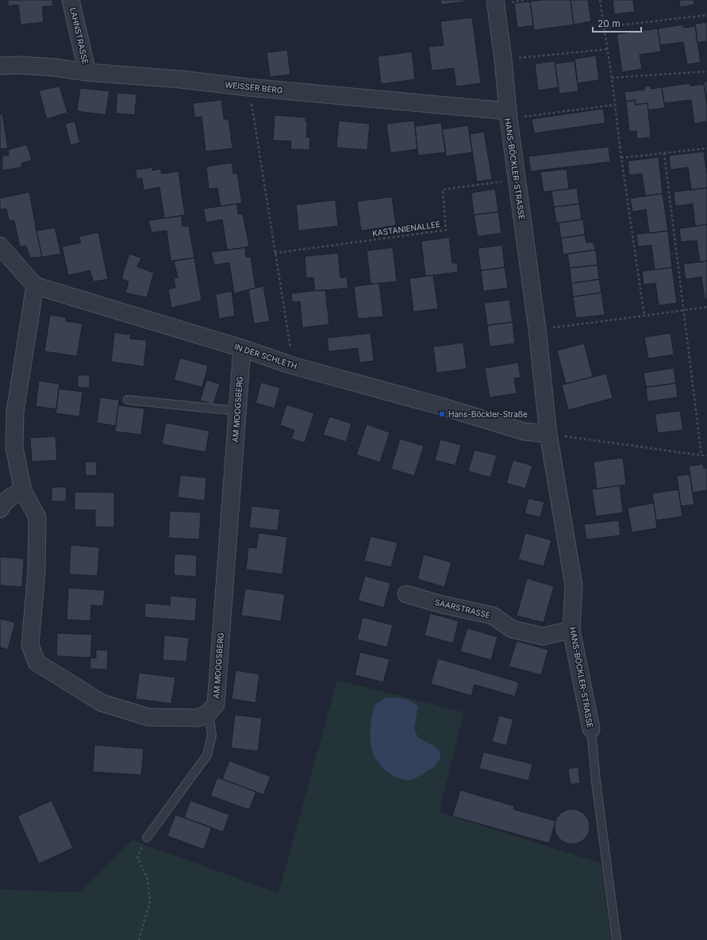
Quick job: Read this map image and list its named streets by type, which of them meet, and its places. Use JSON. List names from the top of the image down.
{
  "streets": {
    "street": [
      "LAHNSTRASSE",
      "WEISSER BERG",
      "HANS-BÖCKLER-STRASSE",
      "IN DER SCHLETH",
      "AM MOOGSBERG",
      "SAARSTRASSE"
    ],
    "path": ["KASTANIENALLEE"]
  },
  "crossings": [
    ["LAHNSTRASSE", "WEISSER BERG"],
    ["WEISSER BERG", "HANS-BÖCKLER-STRASSE"],
    ["HANS-BÖCKLER-STRASSE", "KASTANIENALLEE"],
    ["HANS-BÖCKLER-STRASSE", "IN DER SCHLETH"],
    ["HANS-BÖCKLER-STRASSE", "SAARSTRASSE"],
    ["IN DER SCHLETH", "AM MOOGSBERG"]
  ],
  "places": {
    "transit": ["Hans-Böckler-Straße"]
  },
  "scale_bar": "20 m"
}
